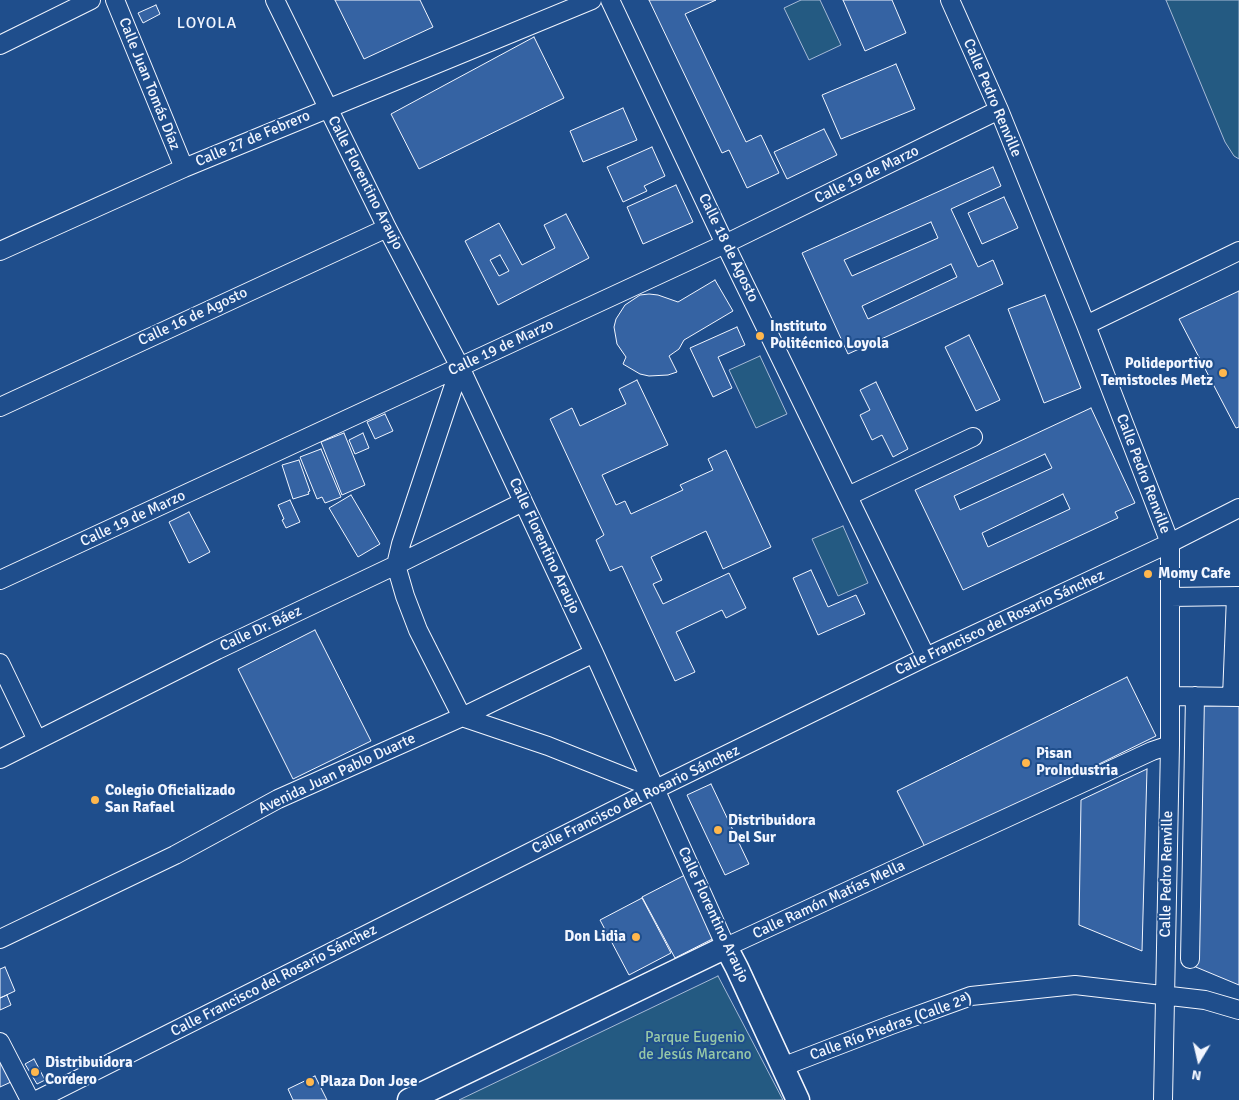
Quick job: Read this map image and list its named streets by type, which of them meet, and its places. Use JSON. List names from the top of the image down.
{
  "streets": {
    "main road": ["Calle Florentino Araujo", "Calle Ramón Matías Mella"],
    "street": [
      "Calle Juan Tomás Díaz",
      "Calle Pedro Renville",
      "Calle 27 de Febrero",
      "Calle 19 de Marzo",
      "Calle 18 de Agosto",
      "Calle 16 de Agosto",
      "Calle Francisco del Rosario Sánchez",
      "Calle Dr. Báez",
      "Avenida Juan Pablo Duarte",
      "Calle Río Piedras (Calle 2ª)"
    ]
  },
  "crossings": [
    ["Calle Juan Tomás Díaz", "Calle 27 de Febrero"],
    ["Calle Pedro Renville", "Calle 19 de Marzo"],
    ["Calle Pedro Renville", "Calle Francisco del Rosario Sánchez"],
    ["Calle Pedro Renville", "Calle Ramón Matías Mella"],
    ["Calle Pedro Renville", "Calle Río Piedras (Calle 2ª)"],
    ["Calle 27 de Febrero", "Calle Florentino Araujo"],
    ["Calle 19 de Marzo", "Calle Florentino Araujo"],
    ["Calle 19 de Marzo", "Calle 18 de Agosto"],
    ["Calle Florentino Araujo", "Calle 16 de Agosto"],
    ["Calle Florentino Araujo", "Calle Francisco del Rosario Sánchez"],
    ["Calle Florentino Araujo", "Calle Dr. Báez"],
    ["Calle Florentino Araujo", "Avenida Juan Pablo Duarte"],
    ["Calle Florentino Araujo", "Calle Ramón Matías Mella"],
    ["Calle Florentino Araujo", "Calle Río Piedras (Calle 2ª)"],
    ["Calle 18 de Agosto", "Calle Francisco del Rosario Sánchez"]
  ],
  "districts": ["LOYOLA"],
  "parks": ["Parque Eugenio de Jesús Marcano"],
  "places": [
    "Instituto Politécnico Loyola",
    "Polideportivo Temistocles Metz",
    "Momy Cafe",
    "Pisan ProIndustria",
    "Colegio Oficializado San Rafael",
    "Distribuidora Del Sur",
    "Don Lidia",
    "Distribuidora Cordero",
    "Plaza Don Jose"
  ],
  "north": "bottom"
}
